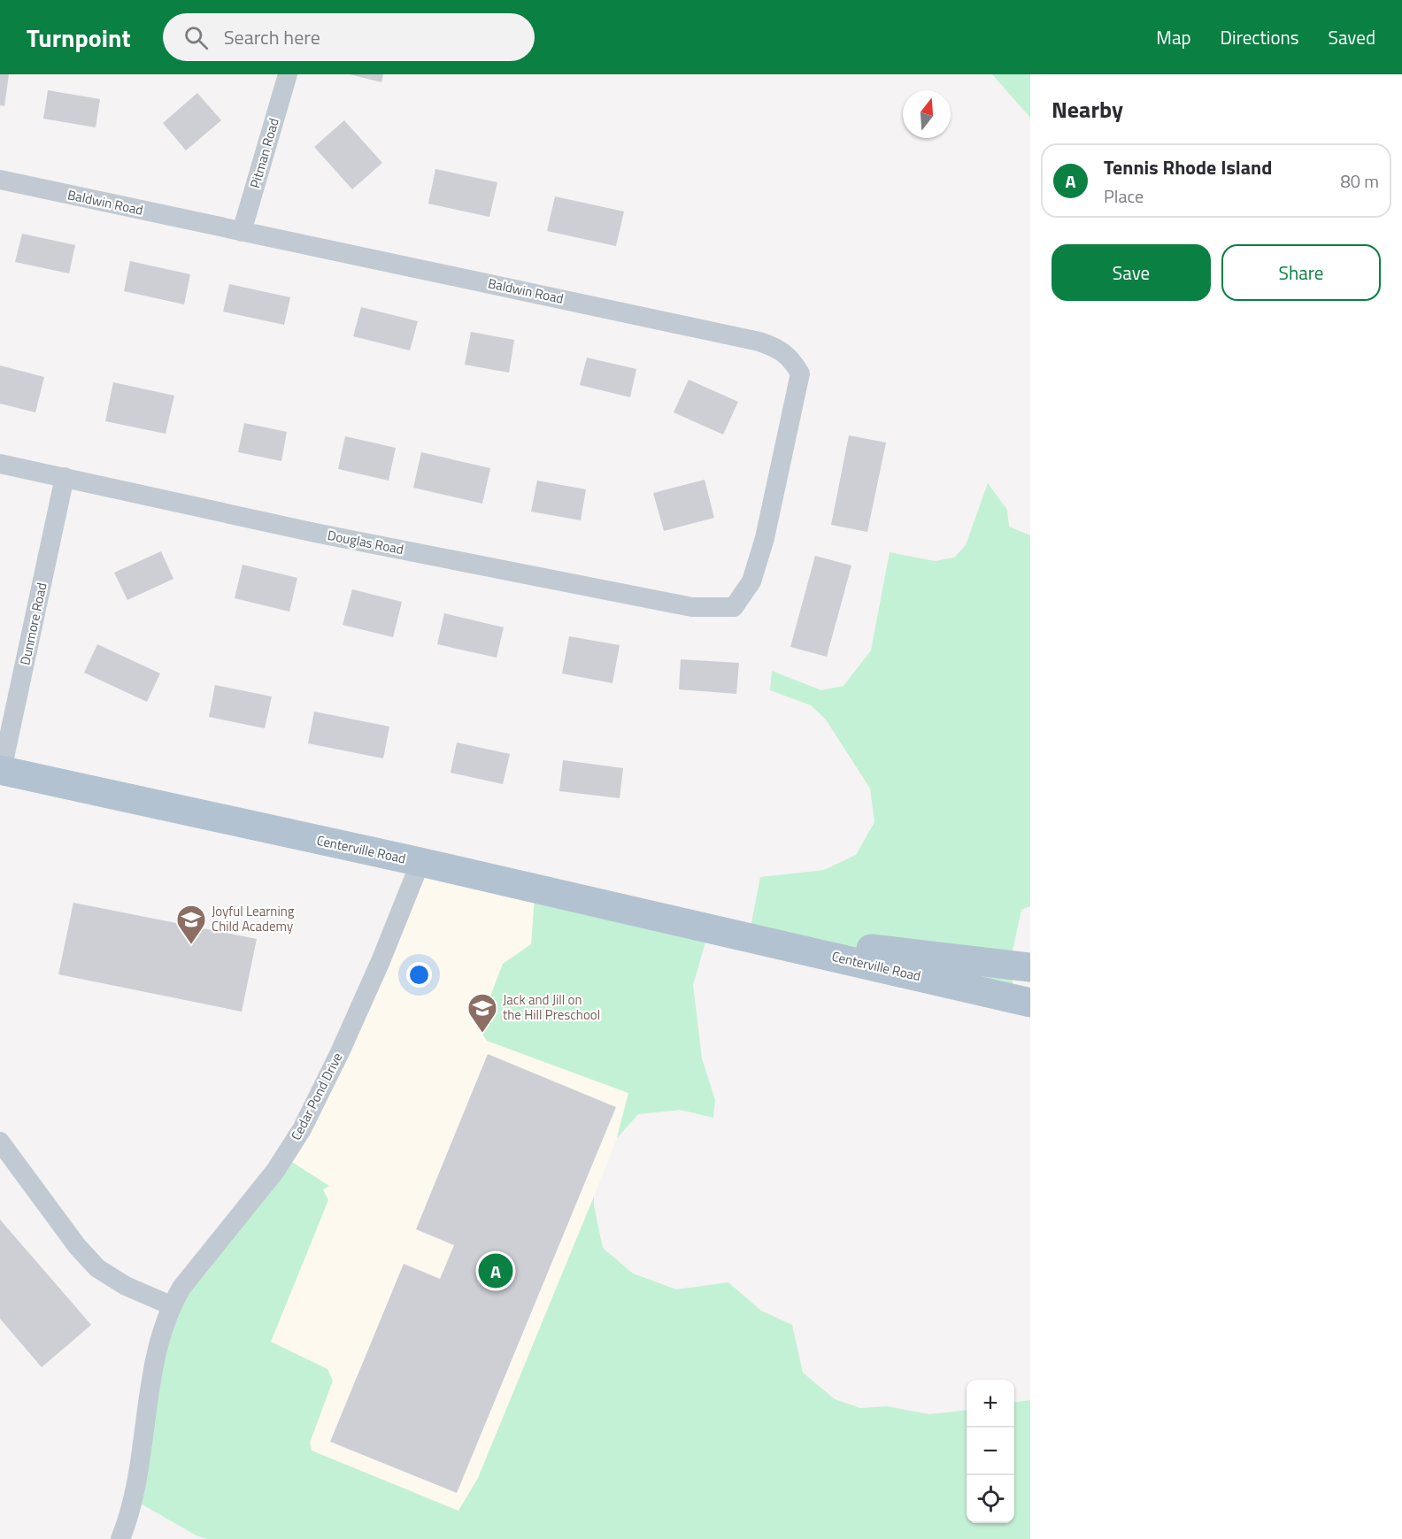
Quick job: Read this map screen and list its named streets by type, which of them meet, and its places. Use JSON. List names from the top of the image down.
{
  "streets": {
    "main road": ["Centerville Road"],
    "street": [
      "Pitman Road",
      "Baldwin Road",
      "Douglas Road",
      "Dunmore Road",
      "Cedar Pond Drive"
    ]
  },
  "crossings": [
    ["Pitman Road", "Baldwin Road"],
    ["Baldwin Road", "Douglas Road"],
    ["Douglas Road", "Dunmore Road"],
    ["Dunmore Road", "Centerville Road"],
    ["Centerville Road", "Cedar Pond Drive"]
  ],
  "places": {
    "school or university": ["Joyful Learning Child Academy", "Jack and Jill on the Hill Preschool"]
  },
  "north": "top",
  "page": {
    "header": "Turnpoint",
    "search": "Search here",
    "nav": ["Map", "Directions", "Saved"],
    "heading": "Nearby",
    "list": [
      {
        "mark": "A",
        "name": "Tennis Rhode Island",
        "note": "Place",
        "value": "80 m"
      }
    ],
    "buttons": ["Save", "Share"],
    "pins": "A",
    "map_buttons": ["+", "−"]
  }
}
